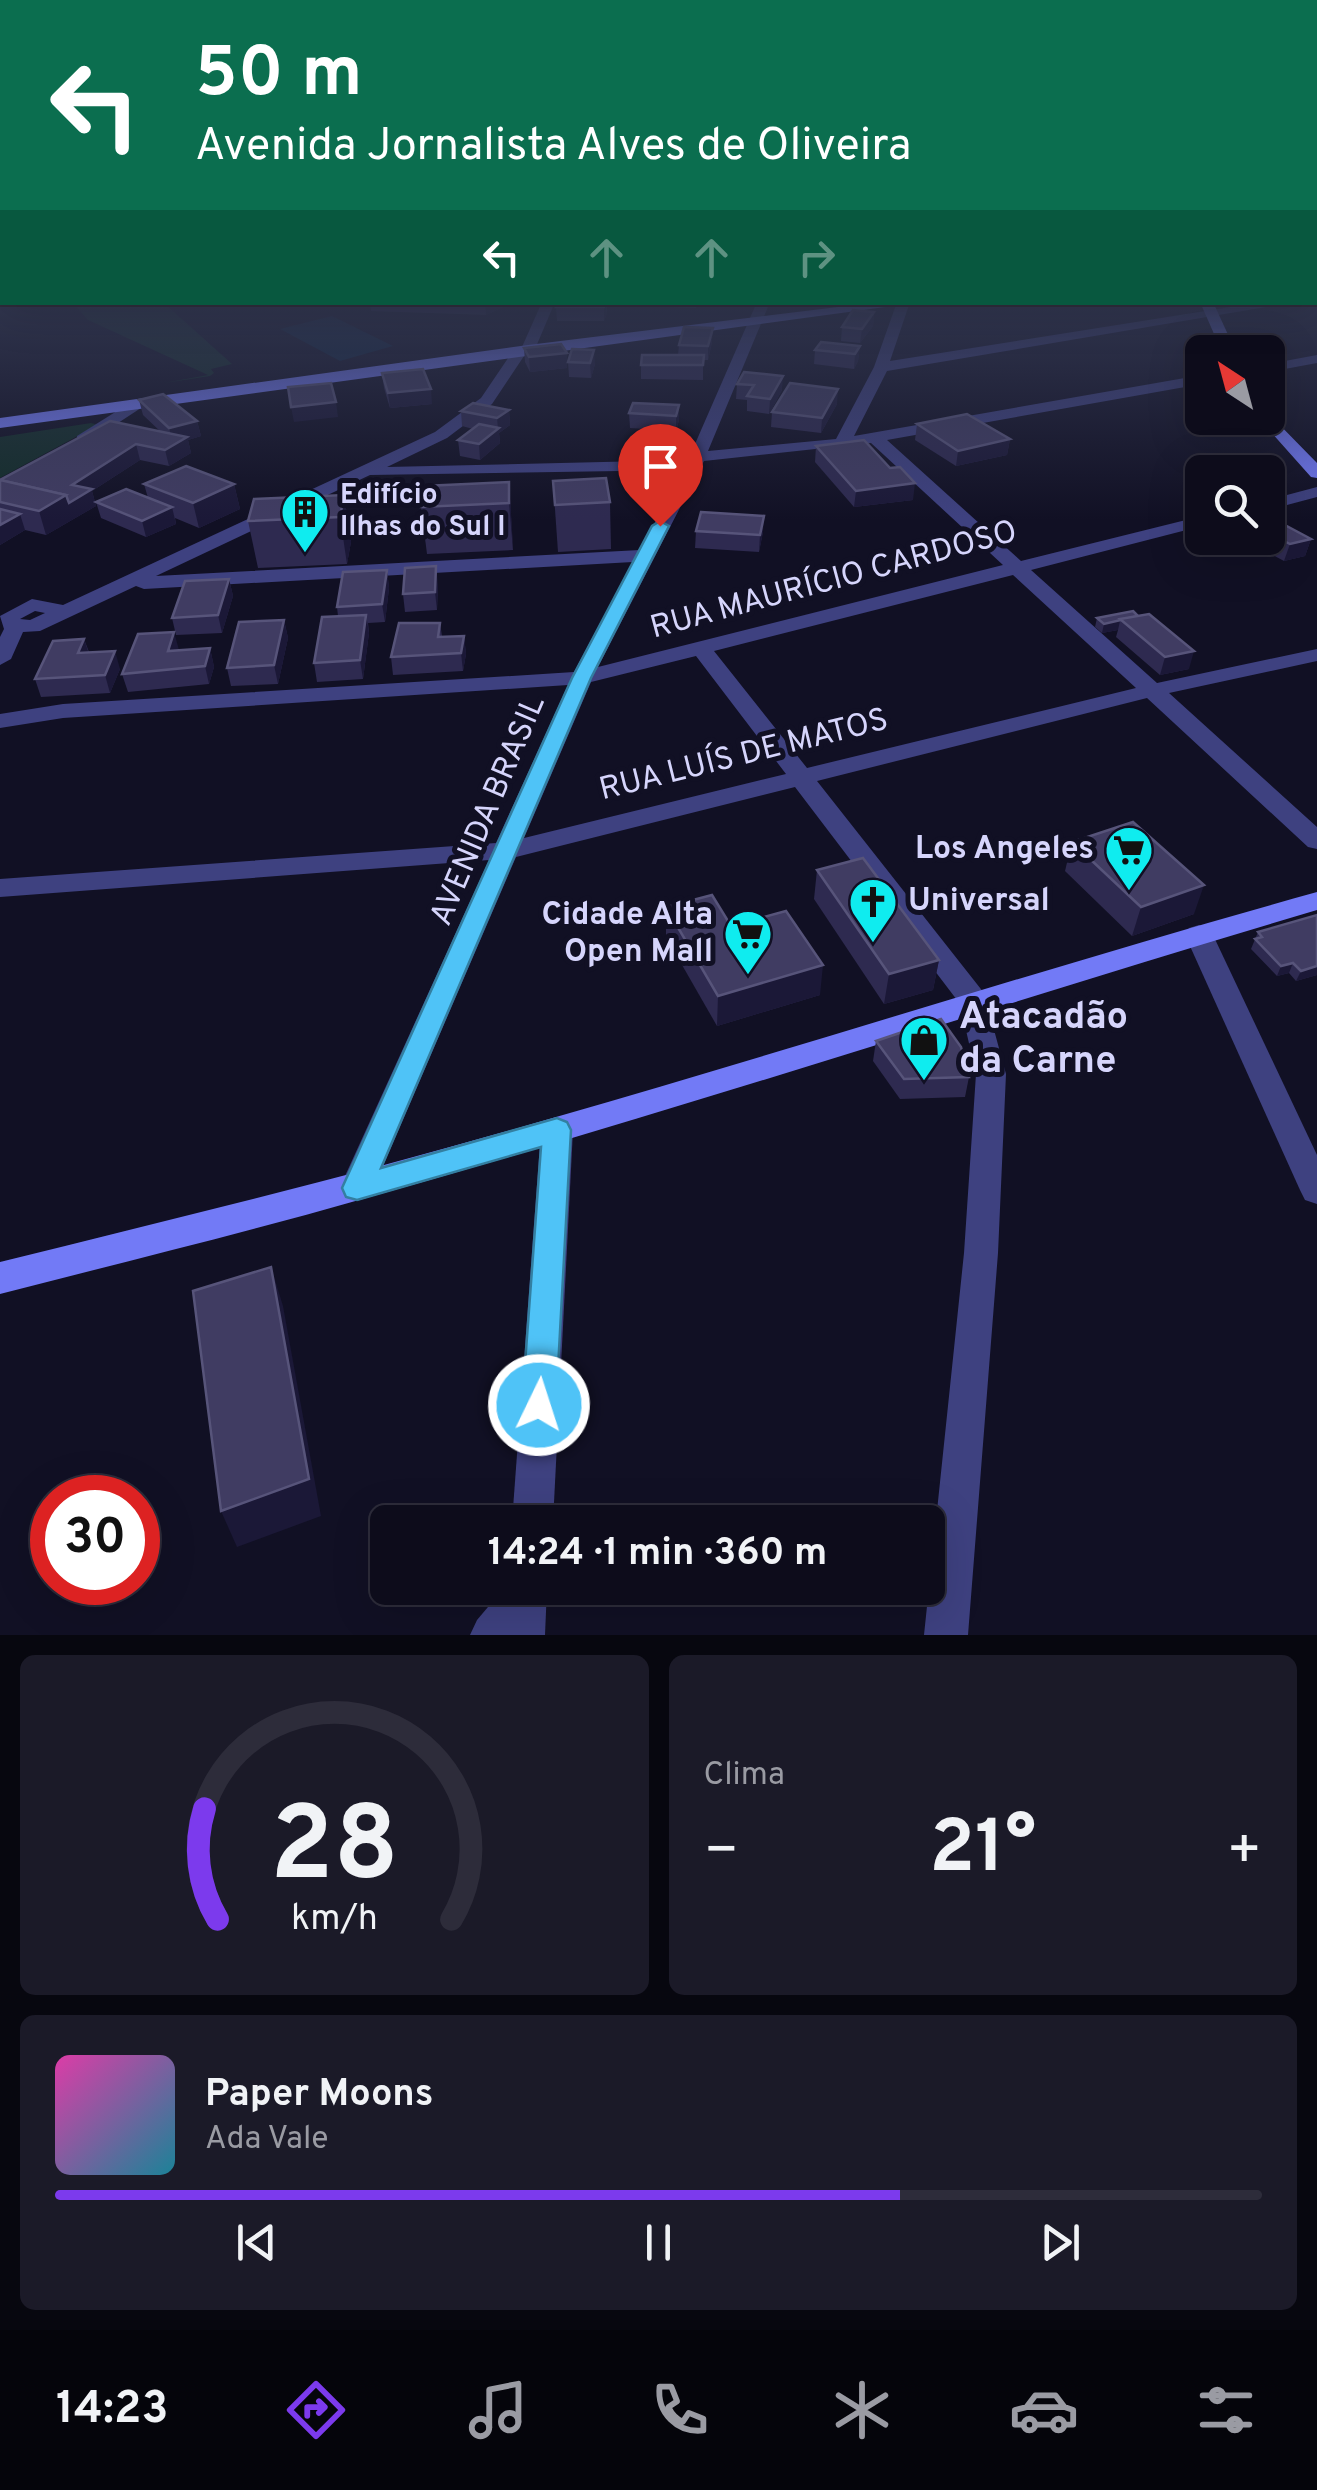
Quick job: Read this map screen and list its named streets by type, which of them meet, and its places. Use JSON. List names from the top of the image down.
{
  "streets": {
    "street": ["RUA MAURÍCIO CARDOSO", "RUA LUÍS DE MATOS", "AVENIDA BRASIL"]
  },
  "crossings": [
    ["RUA MAURÍCIO CARDOSO", "AVENIDA BRASIL"],
    ["RUA LUÍS DE MATOS", "AVENIDA BRASIL"]
  ],
  "places": {
    "building": ["Edifício Ilhas do Sul I"],
    "supermarket": ["Los Angeles", "Cidade Alta Open Mall"],
    "church": ["Universal"],
    "shop": ["Atacadão da Carne"]
  },
  "north": "top left",
  "page": {
    "turn": ["50 m", "Avenida Jornalista Alves de Oliveira"],
    "limit": "30",
    "trip": "14:24 · 1 min · 360 m",
    "tile": "Clima",
    "heat": ["−", "21°", "+"],
    "song": ["Paper Moons", "Ada Vale"],
    "tabs": "14:23",
    "gauge": ["28", "km/h"]
  }
}
